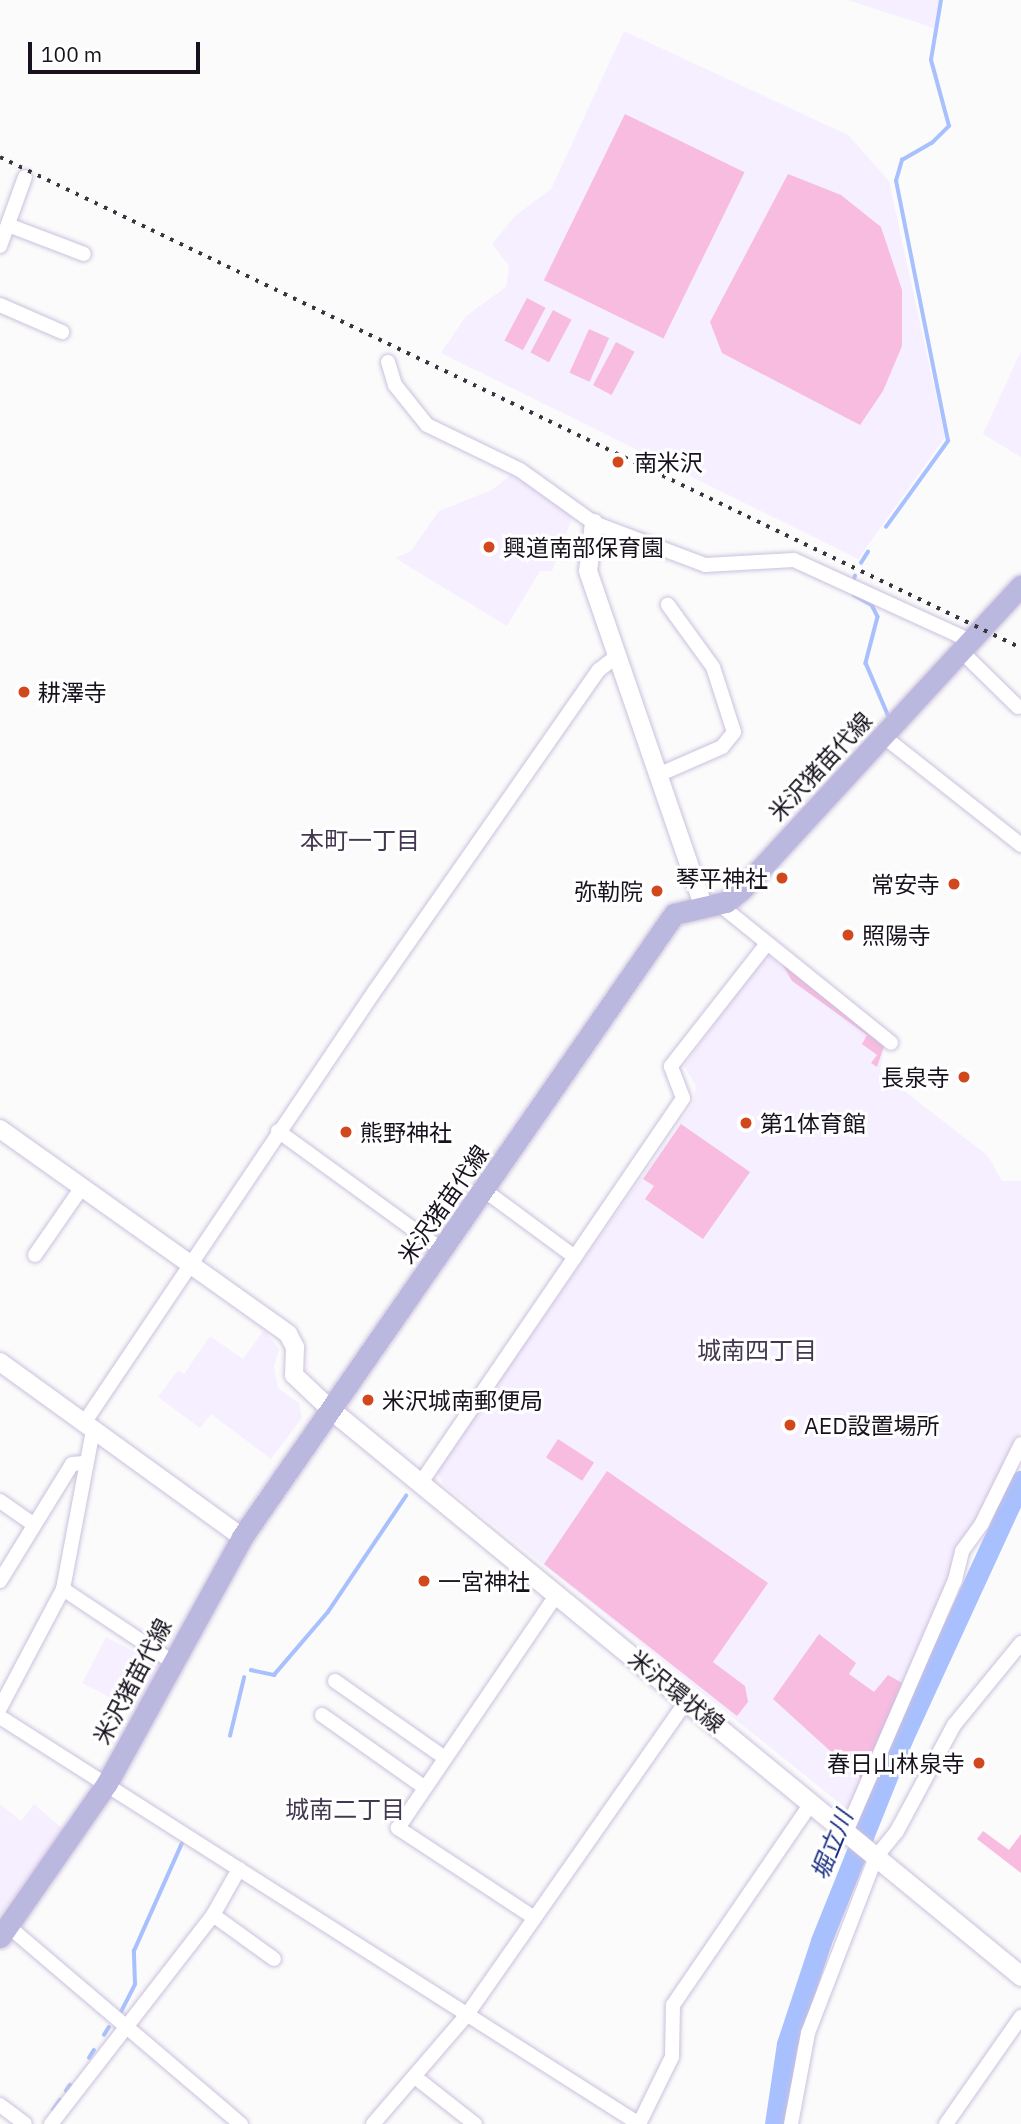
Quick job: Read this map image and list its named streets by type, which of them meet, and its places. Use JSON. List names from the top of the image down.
{
  "streets": {
    "main road": ["米沢猪苗代線", "米沢環状線"]
  },
  "crossings": [
    ["米沢猪苗代線", "米沢環状線"]
  ],
  "districts": ["本町一丁目", "城南四丁目", "城南二丁目"],
  "water": ["堀立川"],
  "places": [
    "南米沢",
    "興道南部保育園",
    "耕澤寺",
    "琴平神社",
    "常安寺",
    "弥勒院",
    "照陽寺",
    "長泉寺",
    "第1体育館",
    "熊野神社",
    "米沢城南郵便局",
    "AED設置場所",
    "一宮神社",
    "春日山林泉寺"
  ],
  "scale_bar": "100 m"
}
